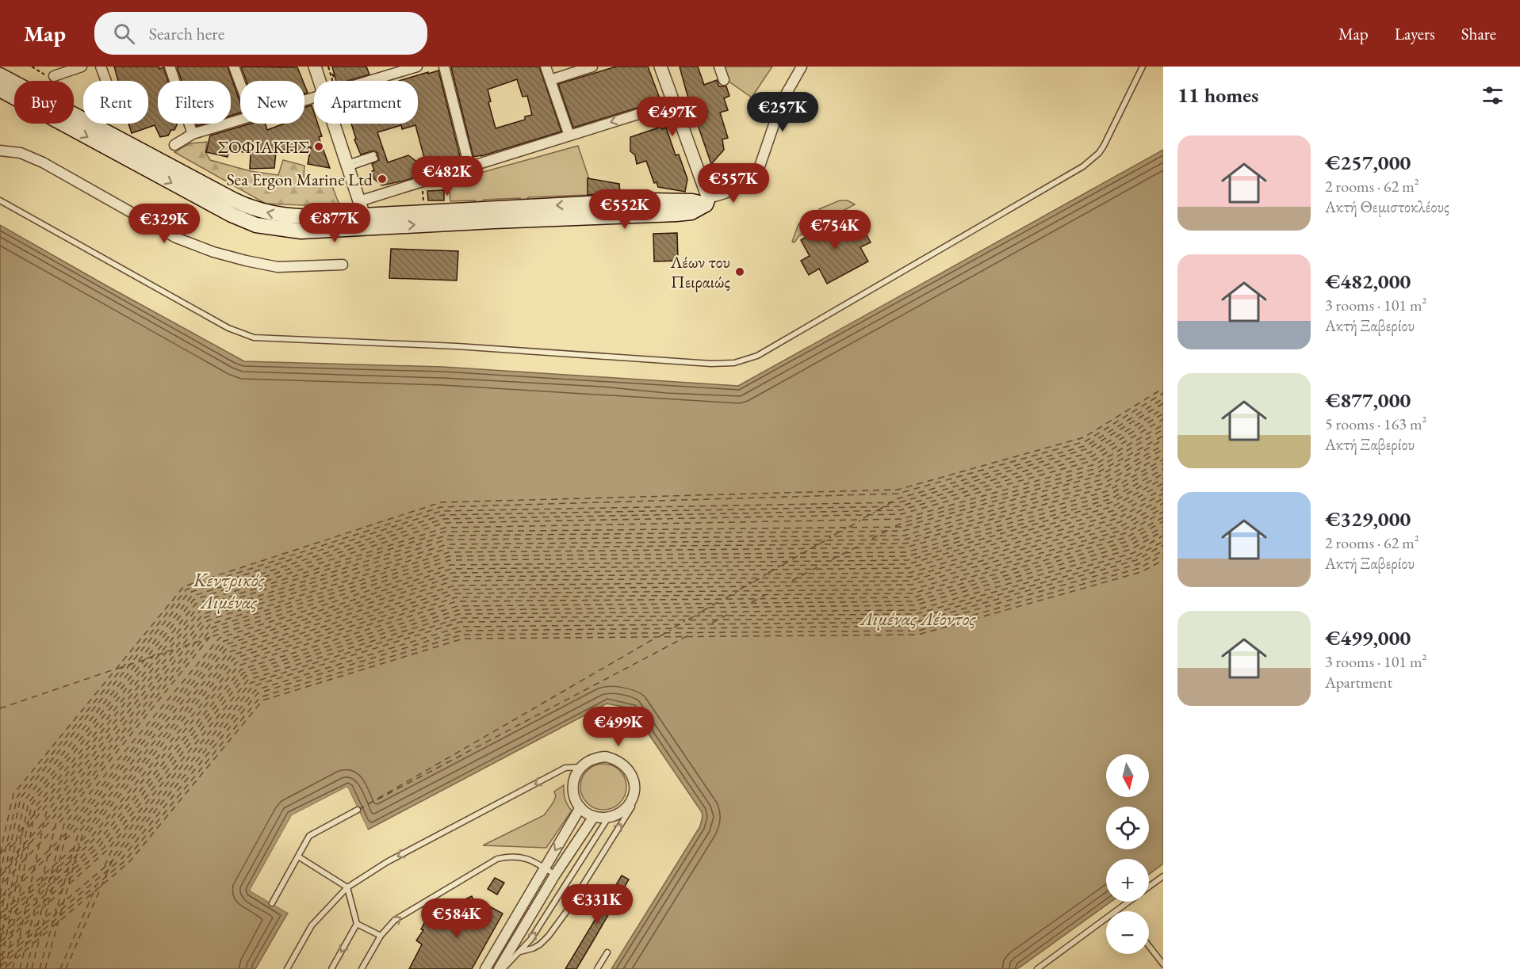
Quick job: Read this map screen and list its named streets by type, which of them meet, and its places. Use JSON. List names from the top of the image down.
{
  "water": ["Κεντρικός Λιμένας", "Λιμένας Λέοντος"],
  "places": ["ΣΟΦΙΑΚΗΣ", "Sea Ergon Marine Ltd", "Λέων του Πειραιώς"],
  "north": "bottom",
  "page": {
    "header": "Map",
    "search": "Search here",
    "nav": ["Map", "Layers", "Share"],
    "heading": "11 homes",
    "chip": [
      "Buy",
      "Rent",
      "Filters",
      "New",
      "Apartment"
    ],
    "price": [
      "€257K",
      "€497K",
      "€482K",
      "€557K",
      "€552K",
      "€877K",
      "€329K",
      "€754K",
      "€499K",
      "€331K",
      "€584K"
    ],
    "list": [
      {
        "name": "€257,000",
        "note": "2 rooms · 62 m² · Ακτή Θεμιστοκλέους"
      },
      {
        "name": "€482,000",
        "note": "3 rooms · 101 m² · Ακτή Ξαβερίου"
      },
      {
        "name": "€877,000",
        "note": "5 rooms · 163 m² · Ακτή Ξαβερίου"
      },
      {
        "name": "€329,000",
        "note": "2 rooms · 62 m² · Ακτή Ξαβερίου"
      },
      {
        "name": "€499,000",
        "note": "3 rooms · 101 m² · Apartment"
      }
    ],
    "map_buttons": ["+", "−"]
  }
}
